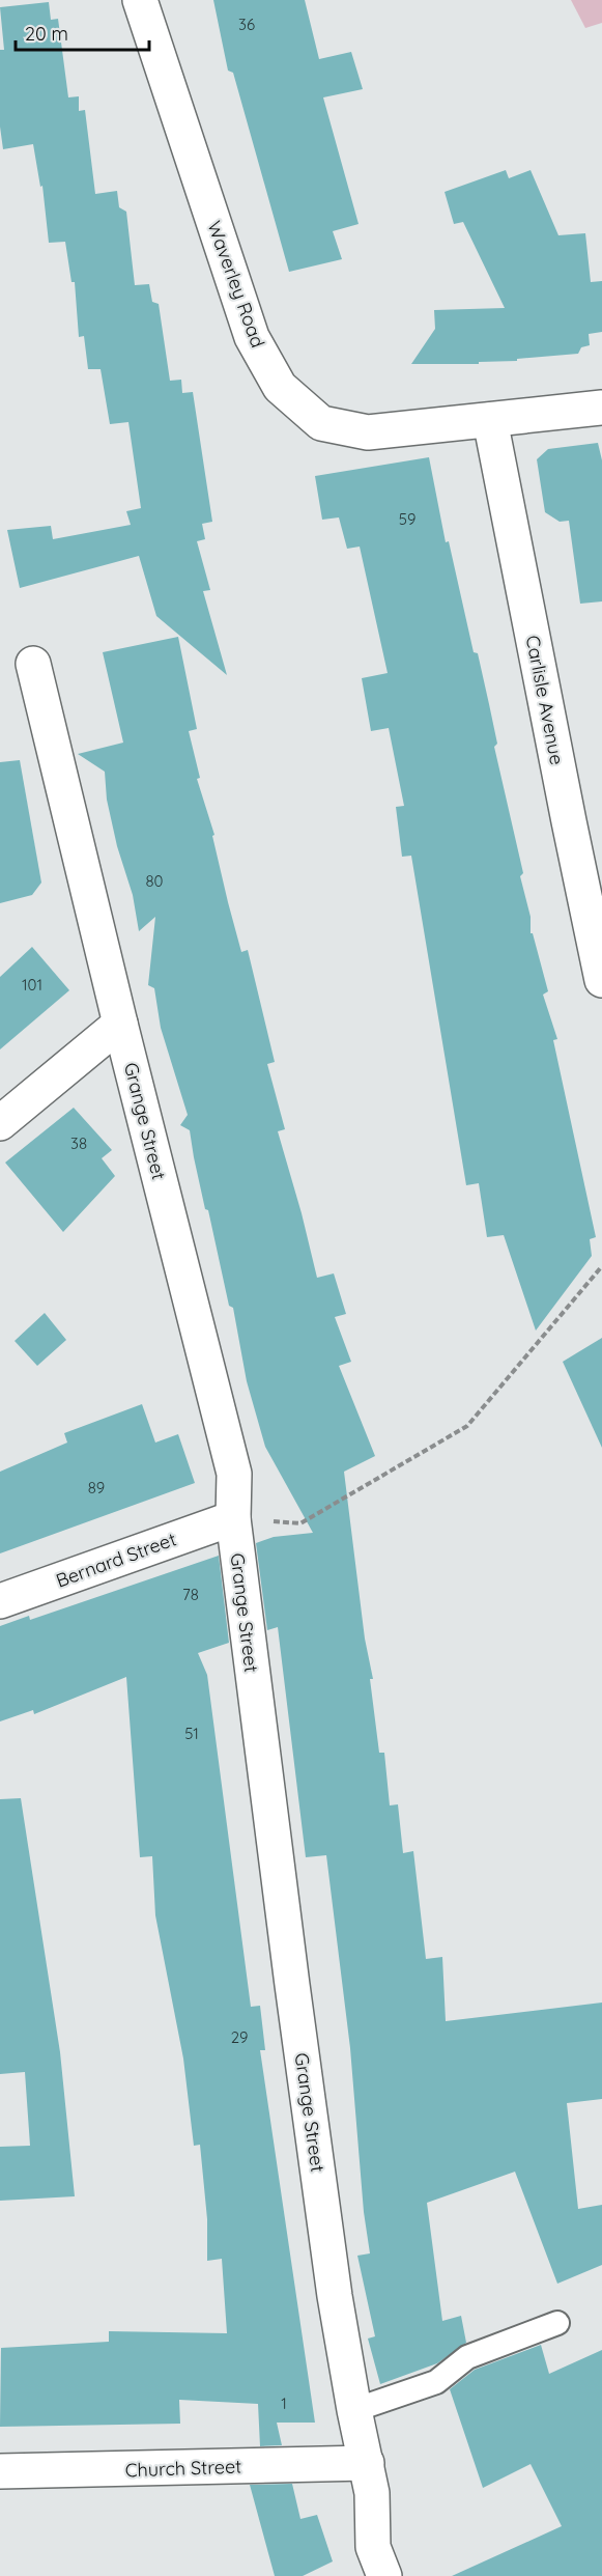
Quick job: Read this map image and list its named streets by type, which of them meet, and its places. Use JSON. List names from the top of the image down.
{
  "streets": {
    "street": [
      "Waverley Road",
      "Carlisle Avenue",
      "Grange Street",
      "Bernard Street",
      "Church Street"
    ]
  },
  "crossings": [
    ["Waverley Road", "Carlisle Avenue"],
    ["Grange Street", "Bernard Street"],
    ["Grange Street", "Church Street"]
  ],
  "house_numbers": [
    "36",
    "59",
    "80",
    "101",
    "38",
    "89",
    "78",
    "51",
    "29",
    "1"
  ],
  "scale_bar": "20 m"
}
